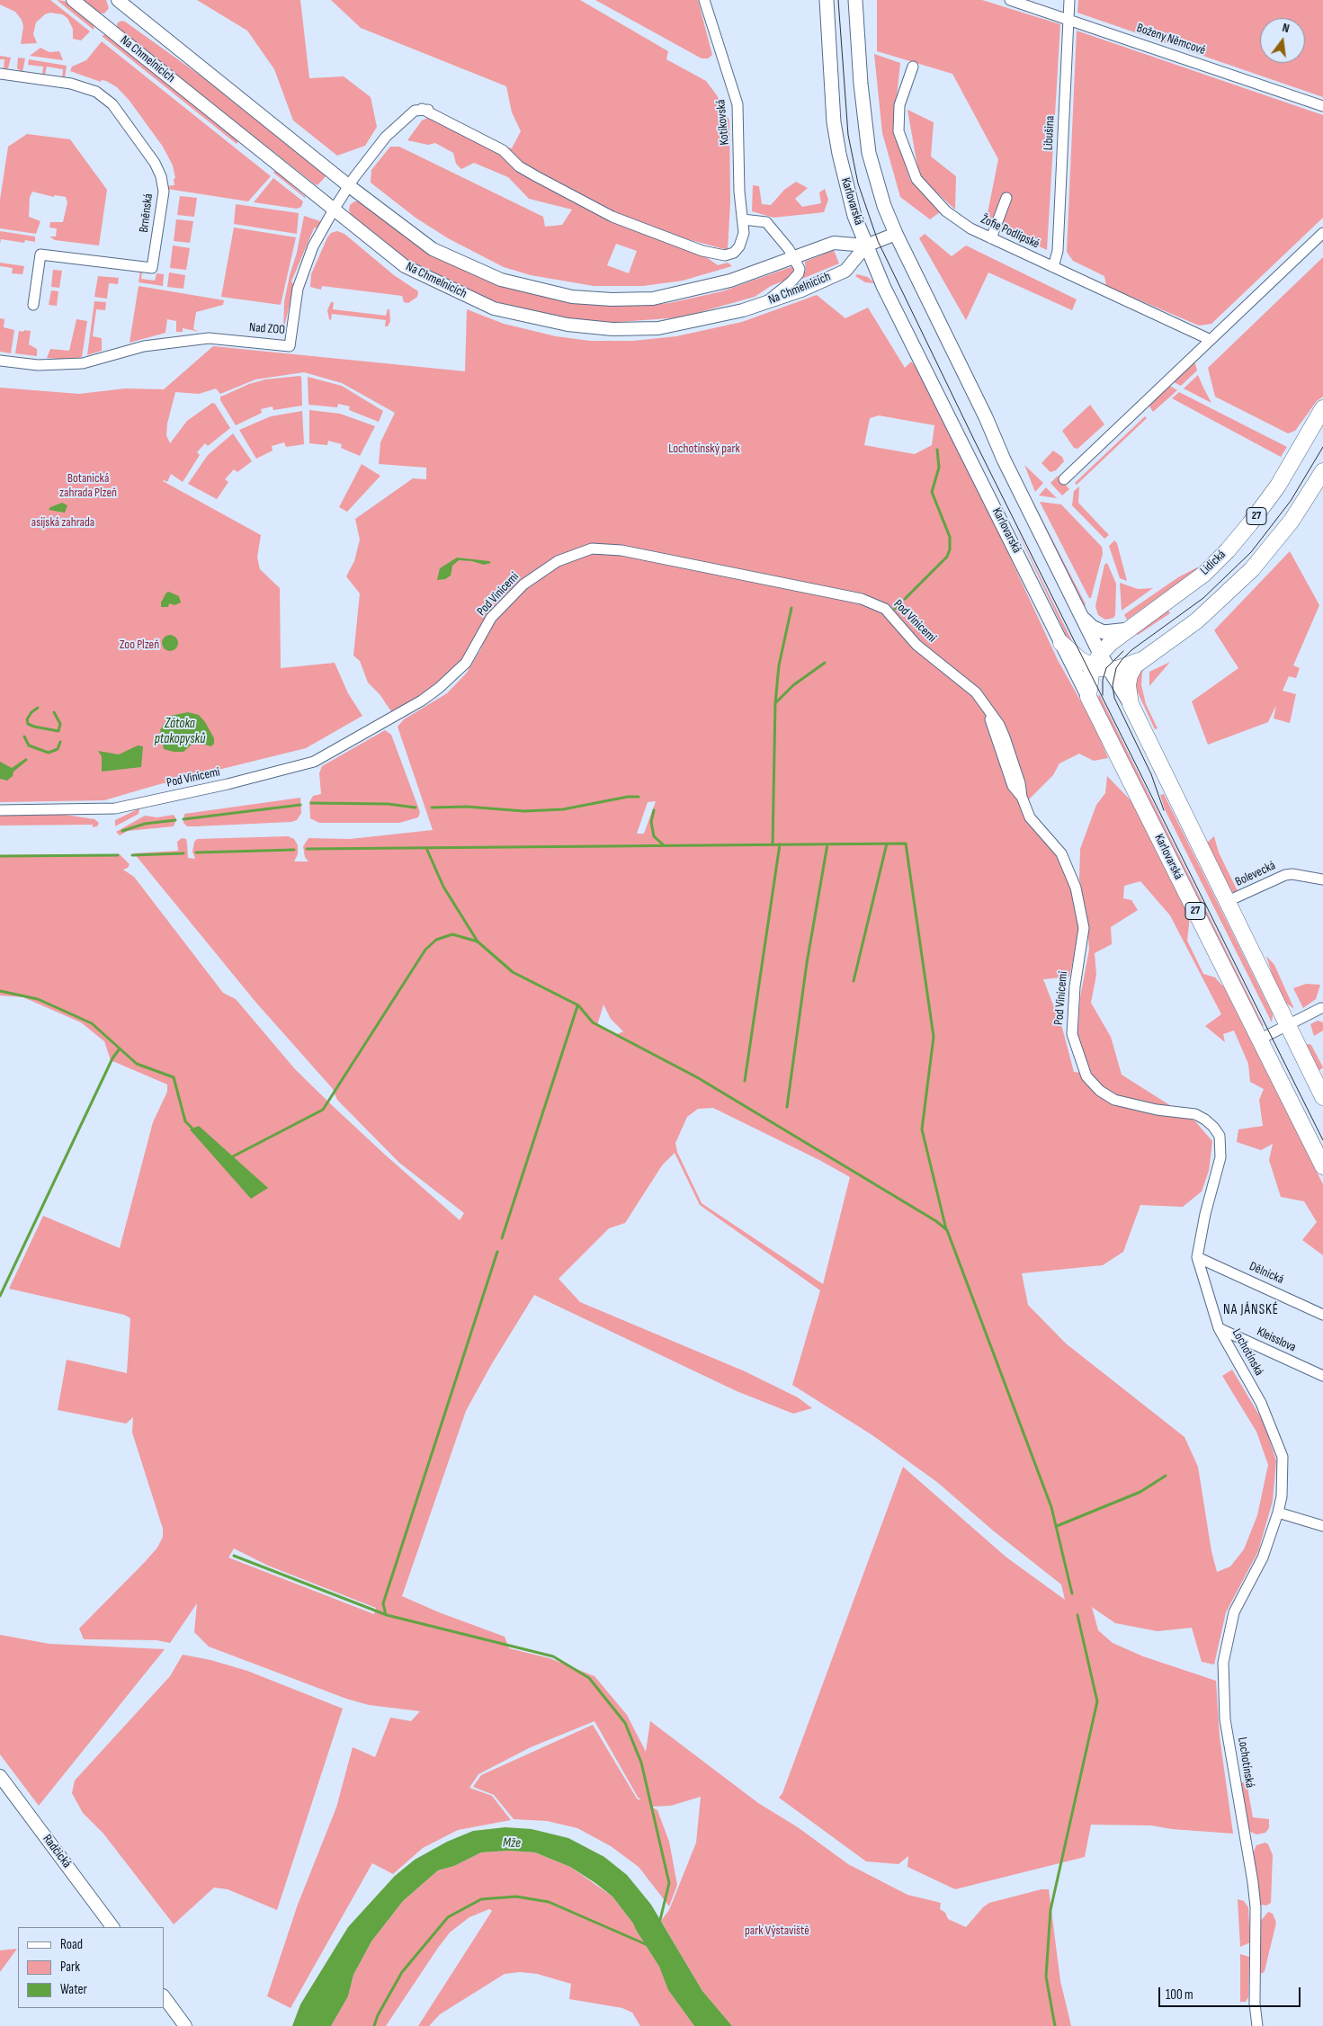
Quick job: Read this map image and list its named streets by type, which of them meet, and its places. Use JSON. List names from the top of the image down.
{
  "streets": {
    "main road": ["Karlovarská", "27", "Lidická"],
    "street": [
      "Boženy Němcové",
      "Na Chmelnicích",
      "Kotíkovská",
      "Libušina",
      "Brněnská",
      "Žofie Podlipské",
      "Nad ZOO",
      "Pod Vinicemi",
      "Bolevecká",
      "Dělnická",
      "Kleisslova",
      "Lochotínská",
      "Radčická"
    ]
  },
  "crossings": [
    ["Boženy Němcové", "Libušina"],
    ["Na Chmelnicích", "Karlovarská"],
    ["Na Chmelnicích", "Nad ZOO"],
    ["Kotíkovská", "Nad ZOO"],
    ["Libušina", "Žofie Podlipské"],
    ["Pod Vinicemi", "Lochotínská"],
    ["Dělnická", "Lochotínská"],
    ["Kleisslova", "Lochotínská"]
  ],
  "districts": ["NA JÁNSKÉ"],
  "water": ["Zátoka ptakopysků", "Mže"],
  "parks": [
    "Lochotínský park",
    "Botanická zahrada Plzeň",
    "asijská zahrada",
    "Zoo Plzeň",
    "park Výstaviště"
  ],
  "legend": ["Road", "Park", "Water"],
  "scale_bar": "100 m",
  "north": "top"
}
